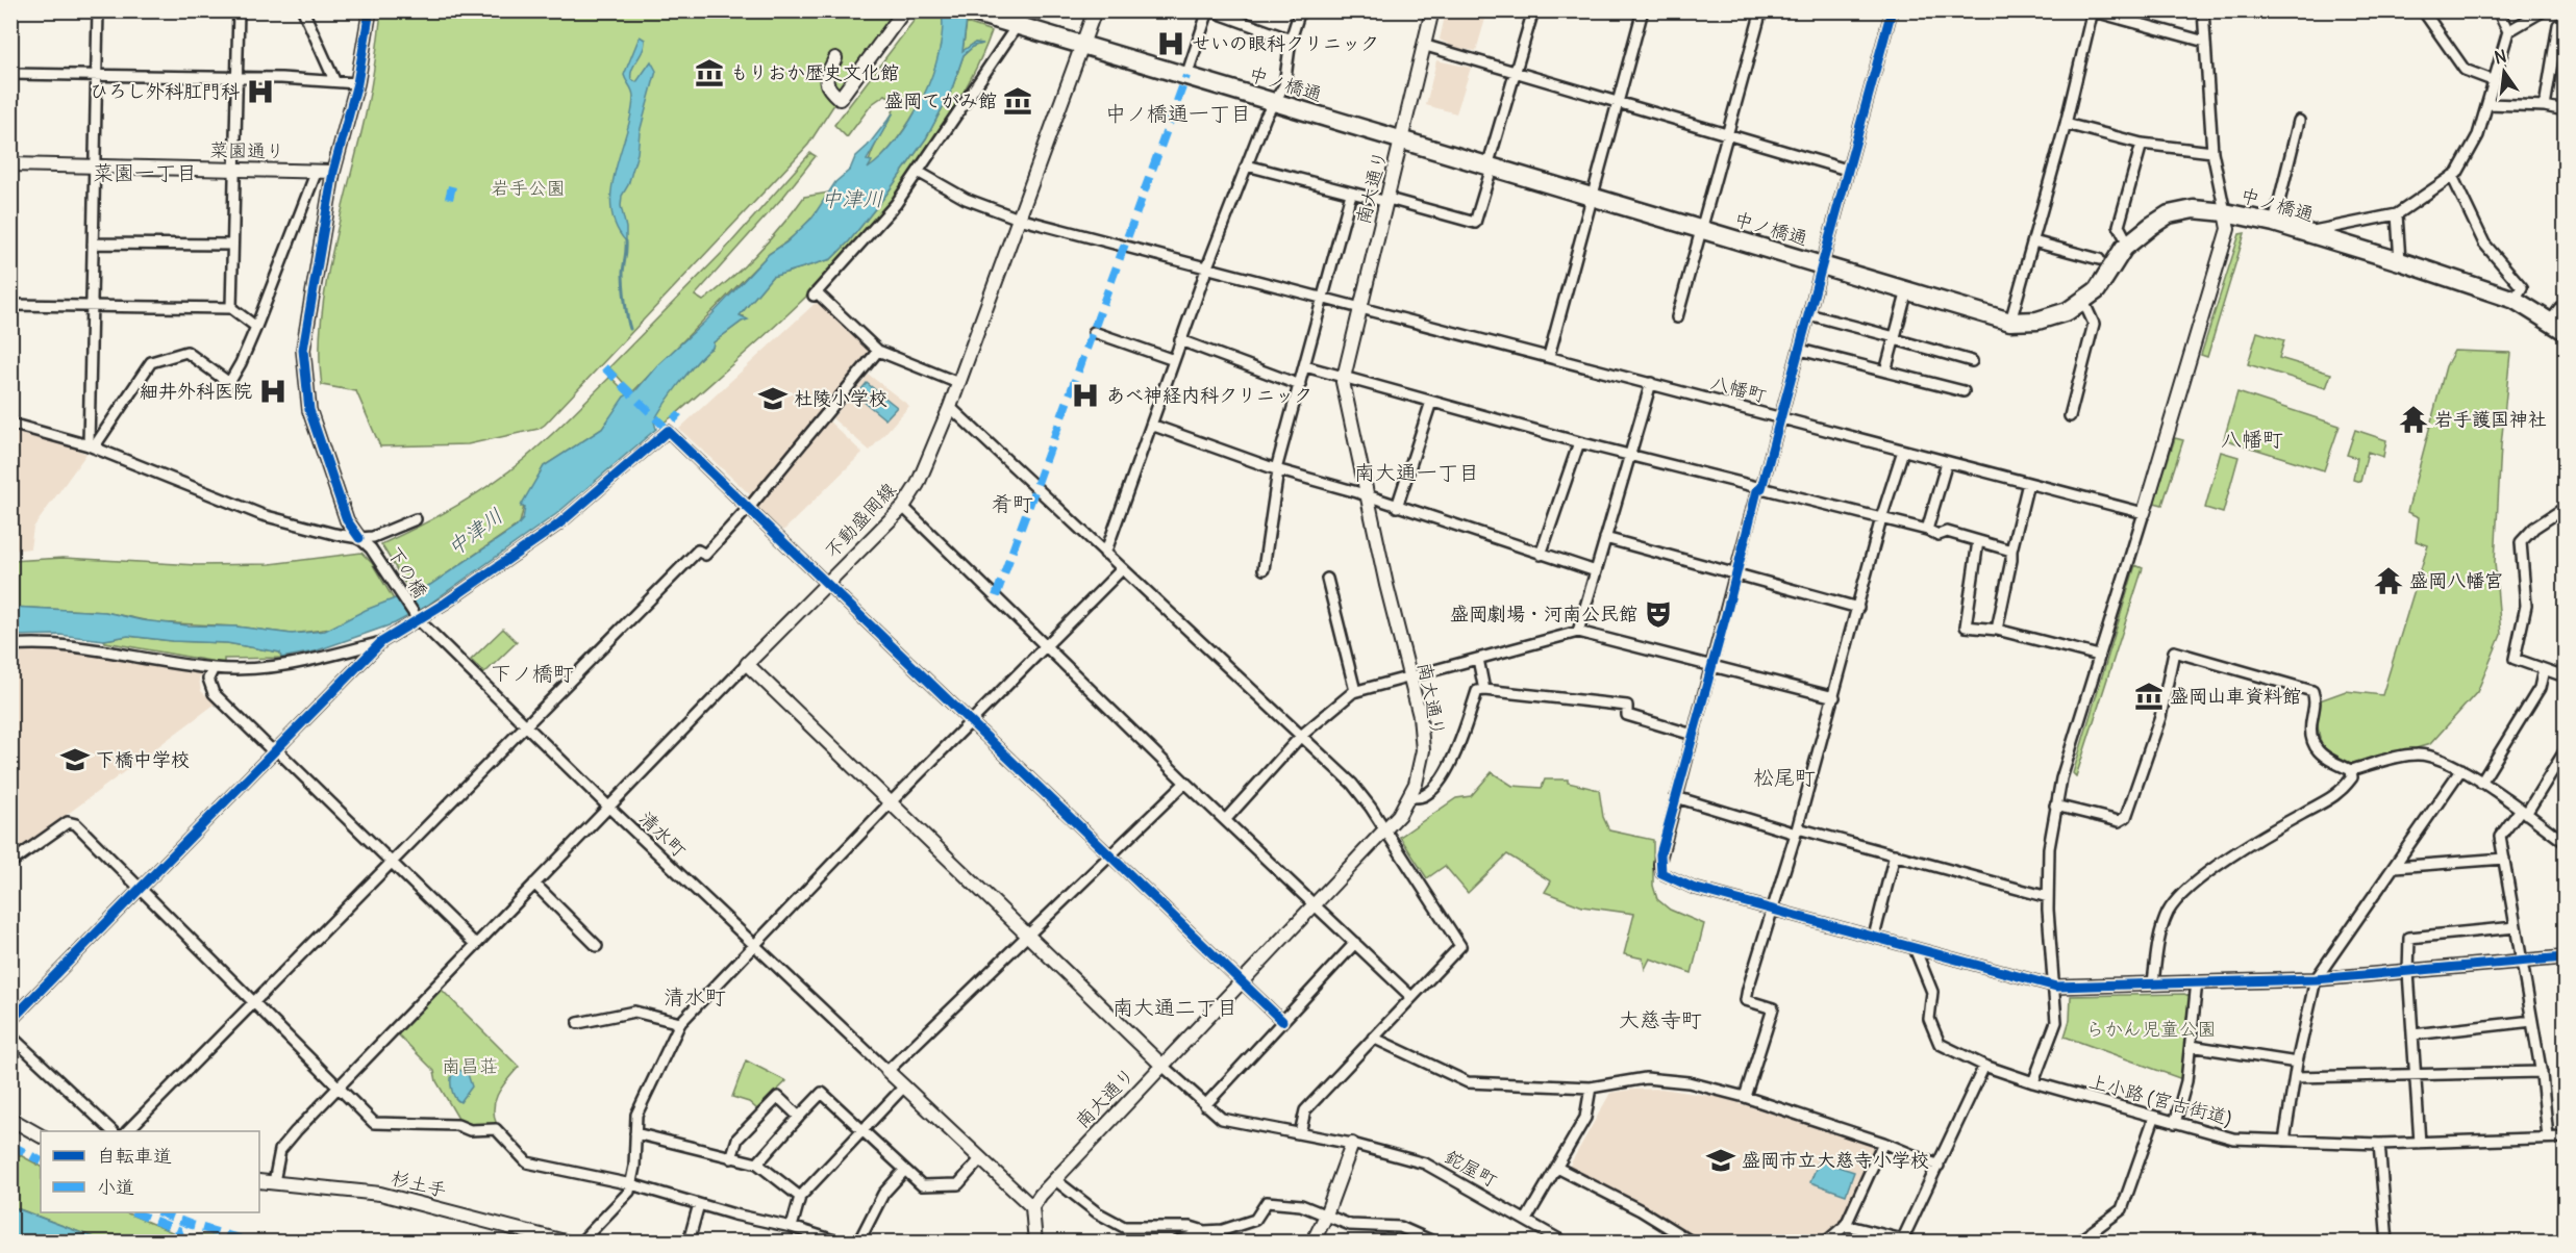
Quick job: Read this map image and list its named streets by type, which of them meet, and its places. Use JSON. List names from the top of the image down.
{
  "streets": {
    "highway": ["中ノ橋通"],
    "street": [
      "菜園通り",
      "南大通り",
      "八幡町",
      "不動盛岡線",
      "下の橋",
      "清水町",
      "上小路 (宮古街道)",
      "鉈屋町",
      "杉土手"
    ]
  },
  "crossings": [
    ["中ノ橋通", "南大通り"],
    ["中ノ橋通", "不動盛岡線"],
    ["南大通り", "八幡町"],
    ["南大通り", "鉈屋町"],
    ["八幡町", "不動盛岡線"],
    ["下の橋", "清水町"]
  ],
  "districts": [
    "中ノ橋通一丁目",
    "菜園一丁目",
    "八幡町",
    "南大通一丁目",
    "肴町",
    "下ノ橋町",
    "松尾町",
    "清水町",
    "南大通二丁目",
    "大慈寺町"
  ],
  "water": ["中津川"],
  "parks": ["岩手公園", "らかん児童公園", "南昌荘"],
  "places": {
    "hospital": [
      "せいの眼科クリニック",
      "ひろし外科肛門科",
      "細井外科医院",
      "あべ神経内科クリニック"
    ],
    "museum": ["もりおか歴史文化館", "盛岡てがみ館", "盛岡山車資料館"],
    "school or university": ["杜陵小学校", "下橋中学校", "盛岡市立大慈寺小学校"],
    "temple": ["岩手護国神社", "盛岡八幡宮"],
    "theatre": ["盛岡劇場・河南公民館"]
  },
  "legend": ["自転車道", "小道"],
  "north": "top"
}
